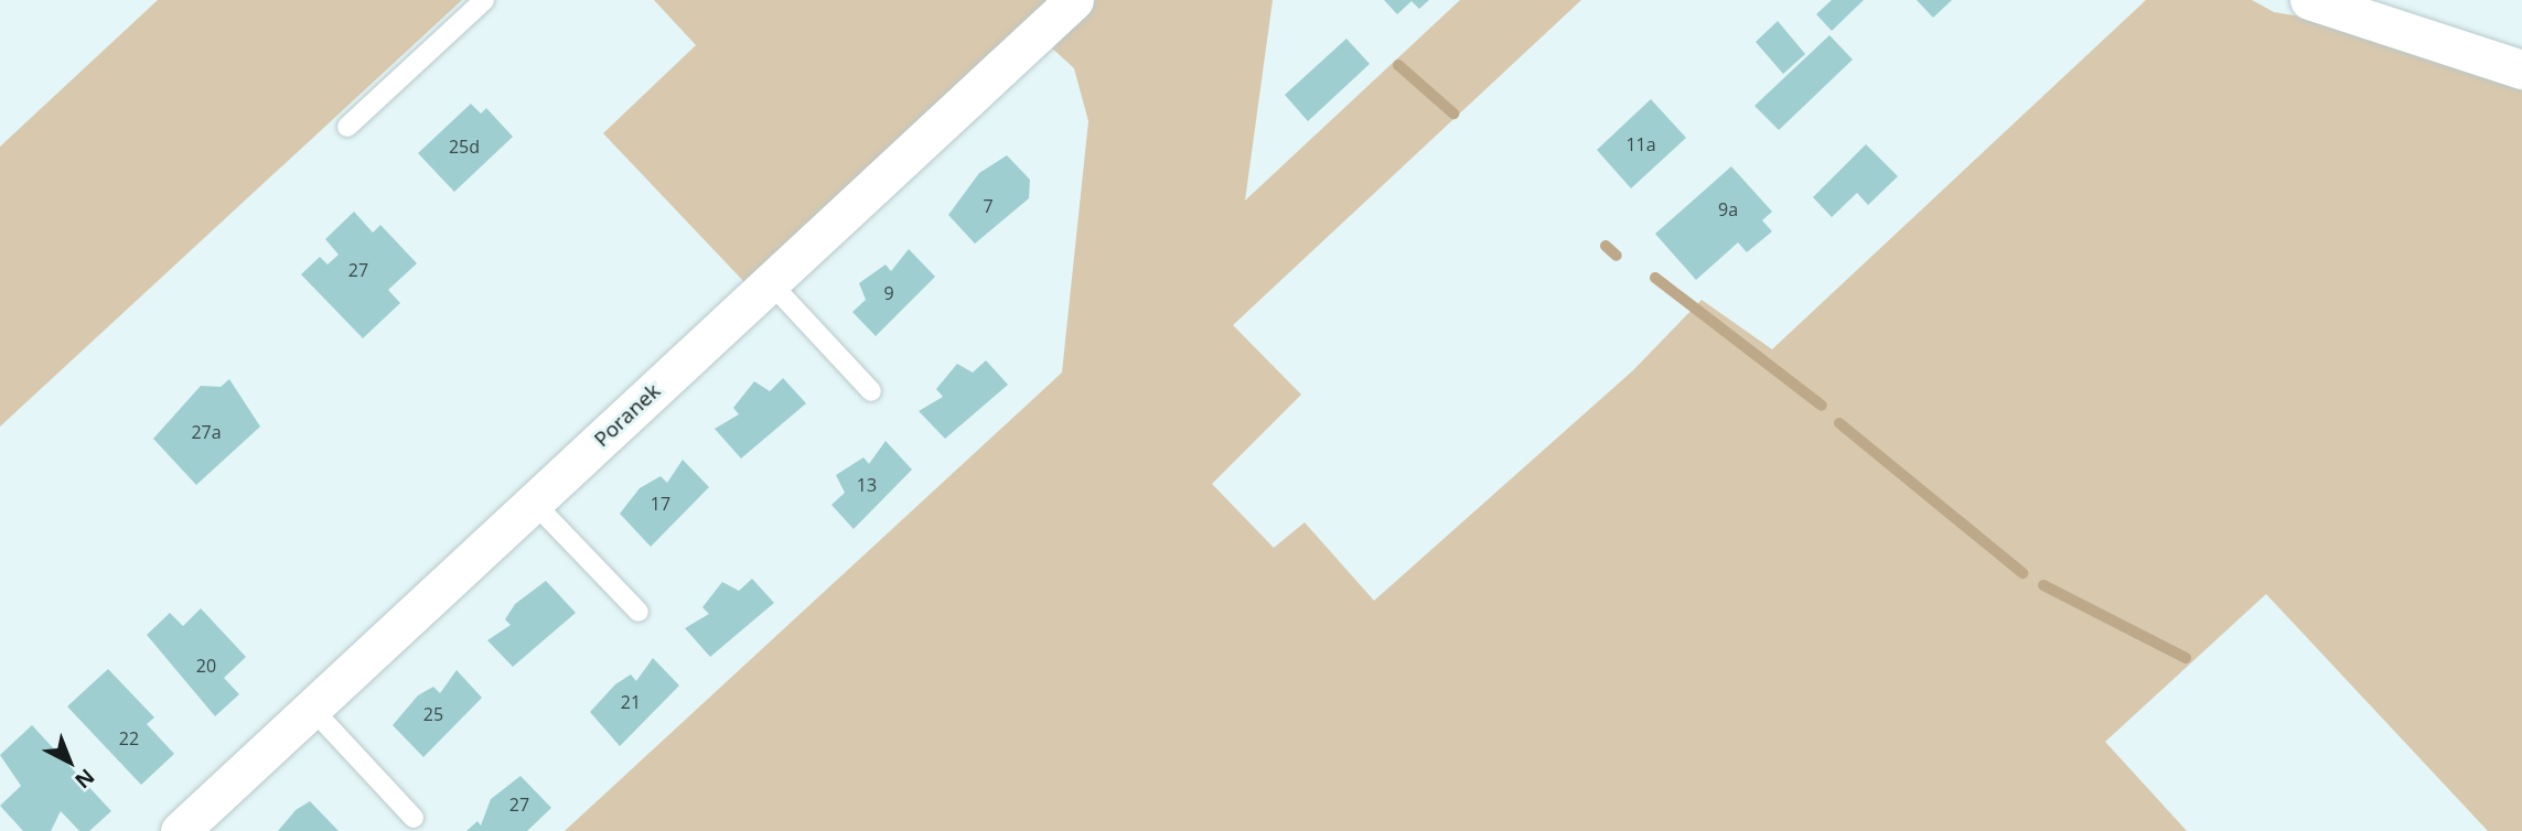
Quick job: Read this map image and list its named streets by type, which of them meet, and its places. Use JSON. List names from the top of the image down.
{
  "streets": {
    "street": ["Poranek"]
  },
  "house_numbers": [
    "11a",
    "25d",
    "7",
    "9a",
    "27",
    "9",
    "27a",
    "13",
    "17",
    "20",
    "21",
    "25",
    "22",
    "27"
  ],
  "north": "bottom right"
}
